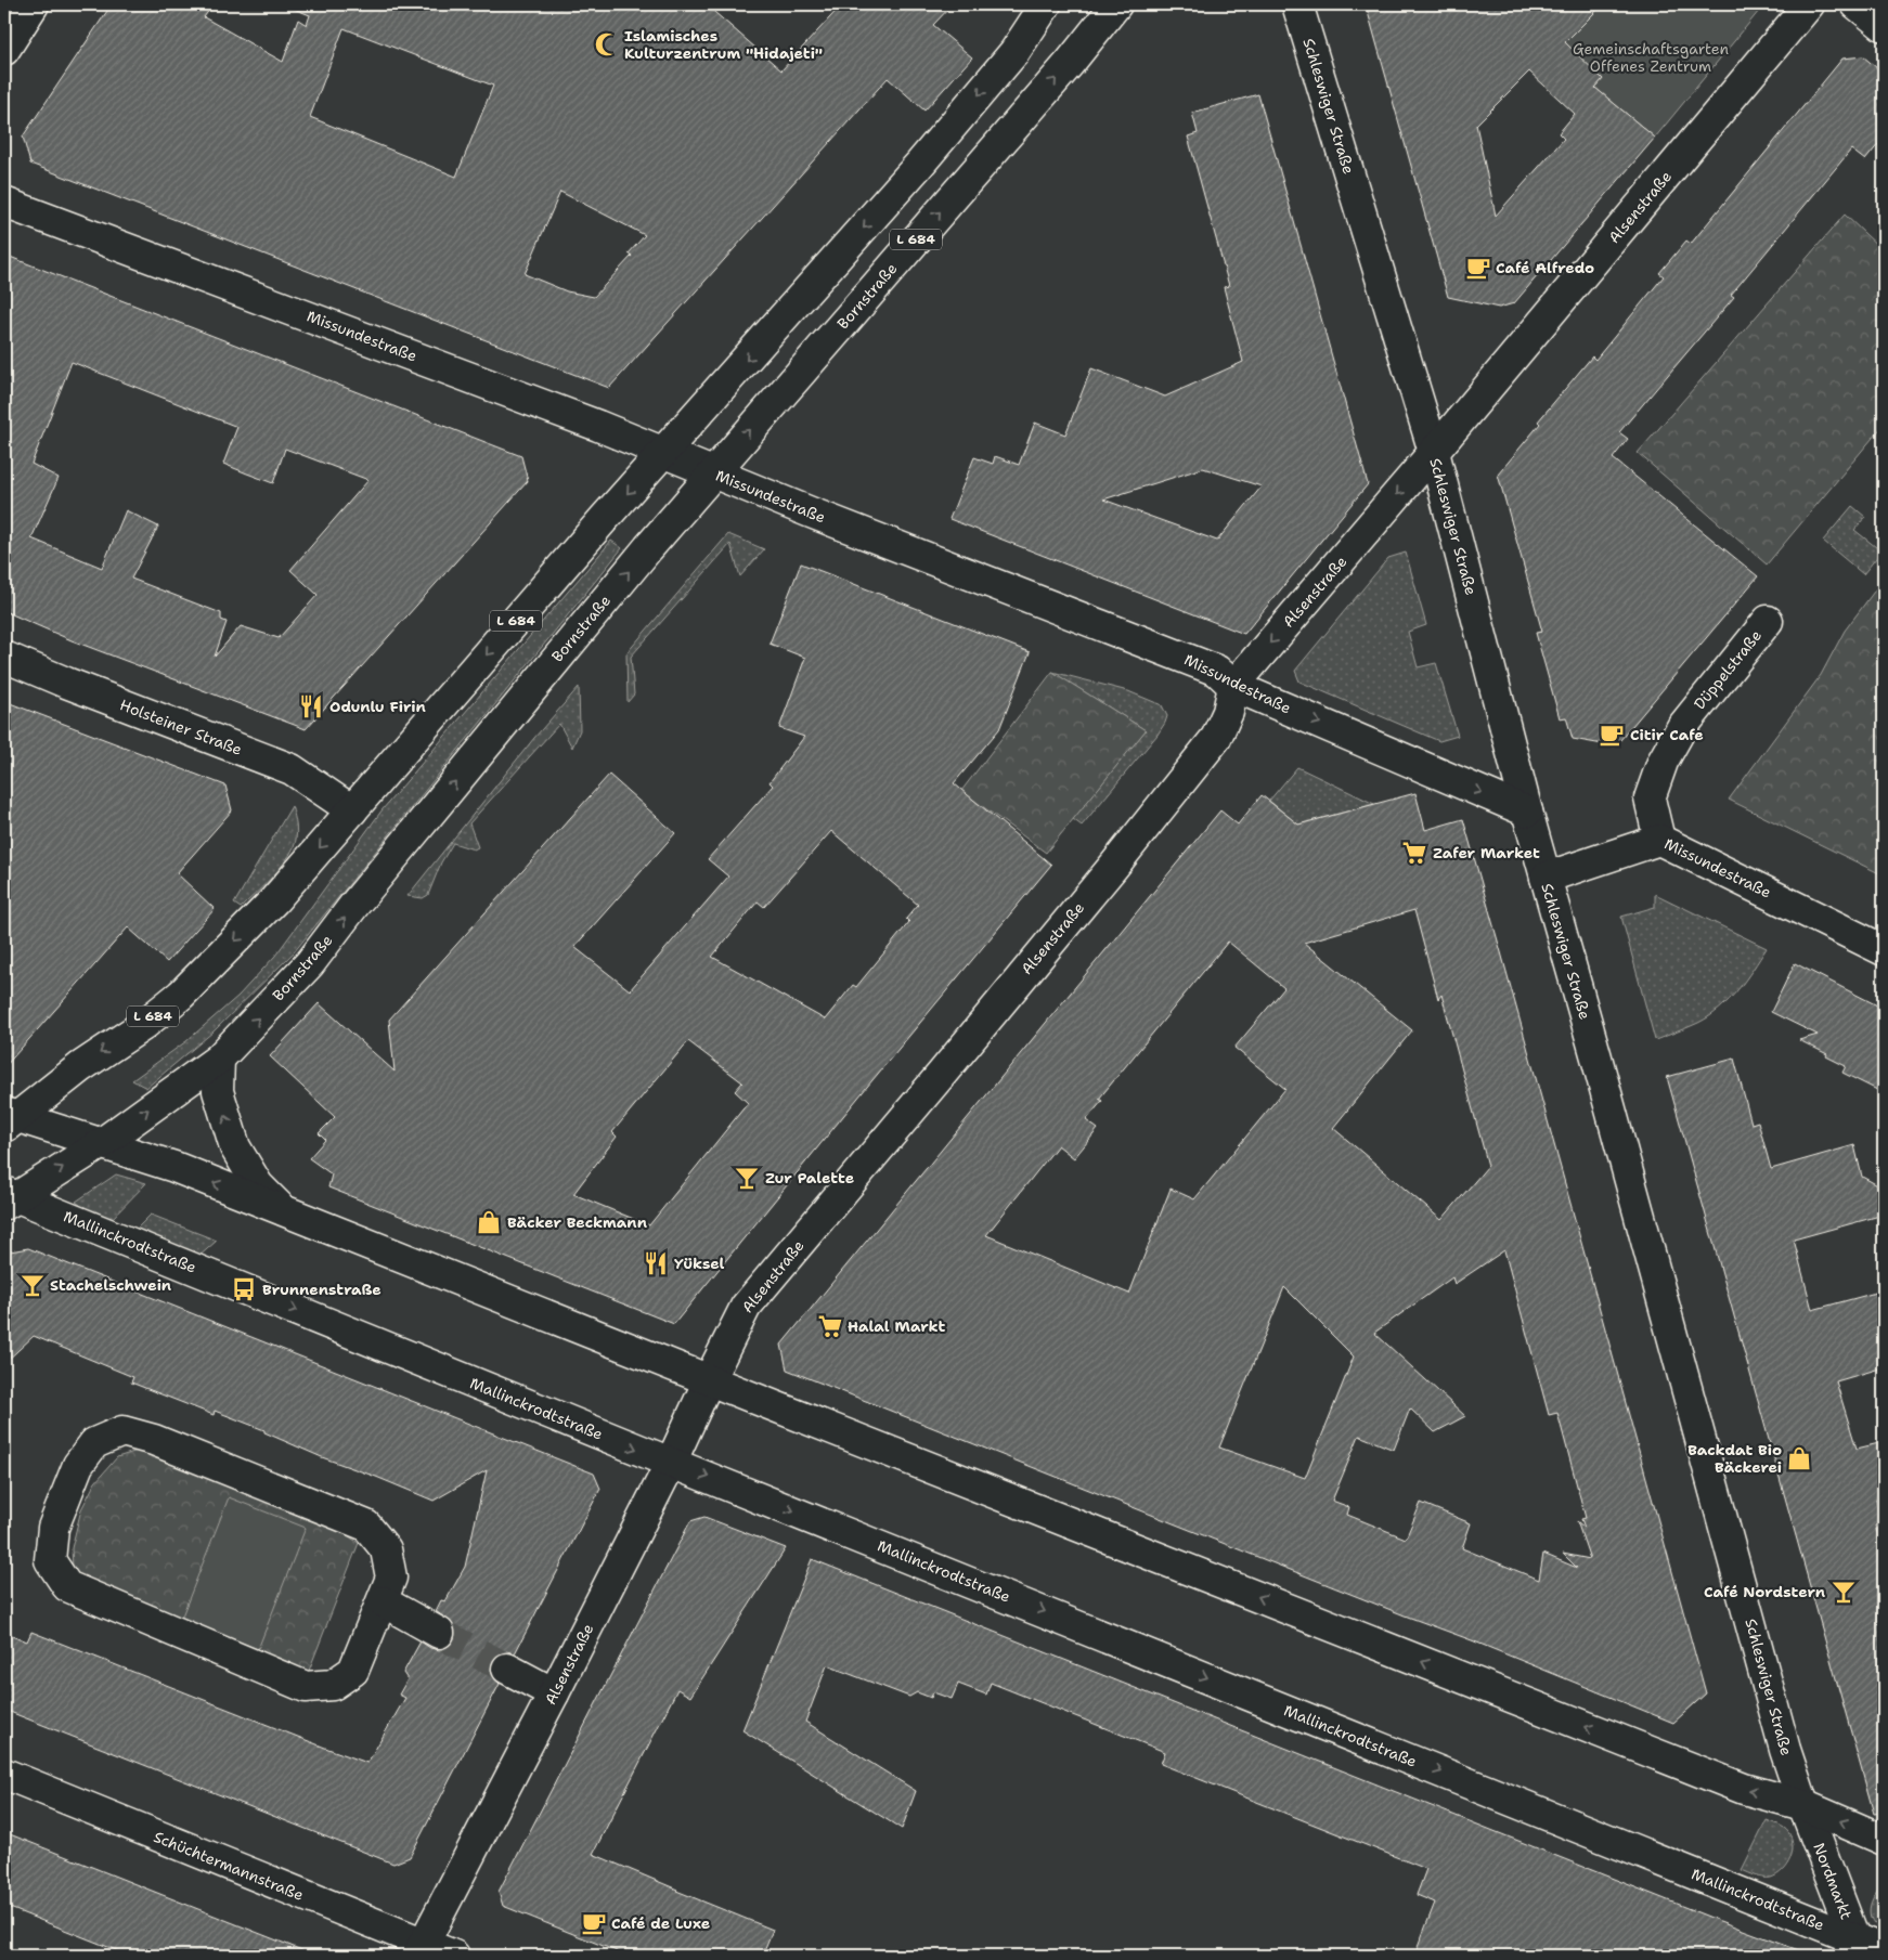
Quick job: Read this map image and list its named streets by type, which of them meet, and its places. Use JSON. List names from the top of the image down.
{
  "streets": {
    "street": [
      "Schleswiger Straße",
      "Alsenstraße",
      "L 684",
      "Bornstraße",
      "Missundestraße",
      "Düppelstraße",
      "Holsteiner Straße",
      "Mallinckrodtstraße",
      "Schüchtermannstraße",
      "Nordmarkt"
    ]
  },
  "crossings": [
    ["Schleswiger Straße", "Alsenstraße"],
    ["Schleswiger Straße", "Missundestraße"],
    ["Schleswiger Straße", "Nordmarkt"],
    ["Alsenstraße", "Missundestraße"],
    ["Alsenstraße", "Mallinckrodtstraße"],
    ["Alsenstraße", "Schüchtermannstraße"],
    ["L 684", "Missundestraße"],
    ["L 684", "Holsteiner Straße"],
    ["Bornstraße", "Missundestraße"],
    ["Bornstraße", "Mallinckrodtstraße"],
    ["Missundestraße", "Düppelstraße"],
    ["Mallinckrodtstraße", "Nordmarkt"]
  ],
  "parks": ["Gemeinschaftsgarten Offenes Zentrum"],
  "places": {
    "mosque": ["Islamisches Kulturzentrum \"Hidajeti\""],
    "cafe": ["Café Alfredo", "Citir Cafe", "Café de Luxe"],
    "restaurant": ["Odunlu Firin", "Yüksel"],
    "supermarket": ["Zafer Market", "Halal Markt"],
    "bar": ["Zur Palette", "Stachelschwein", "Café Nordstern"],
    "shop": ["Bäcker Beckmann", "Backdat Bio Bäckerei"],
    "bus stop": ["Brunnenstraße"]
  }
}
